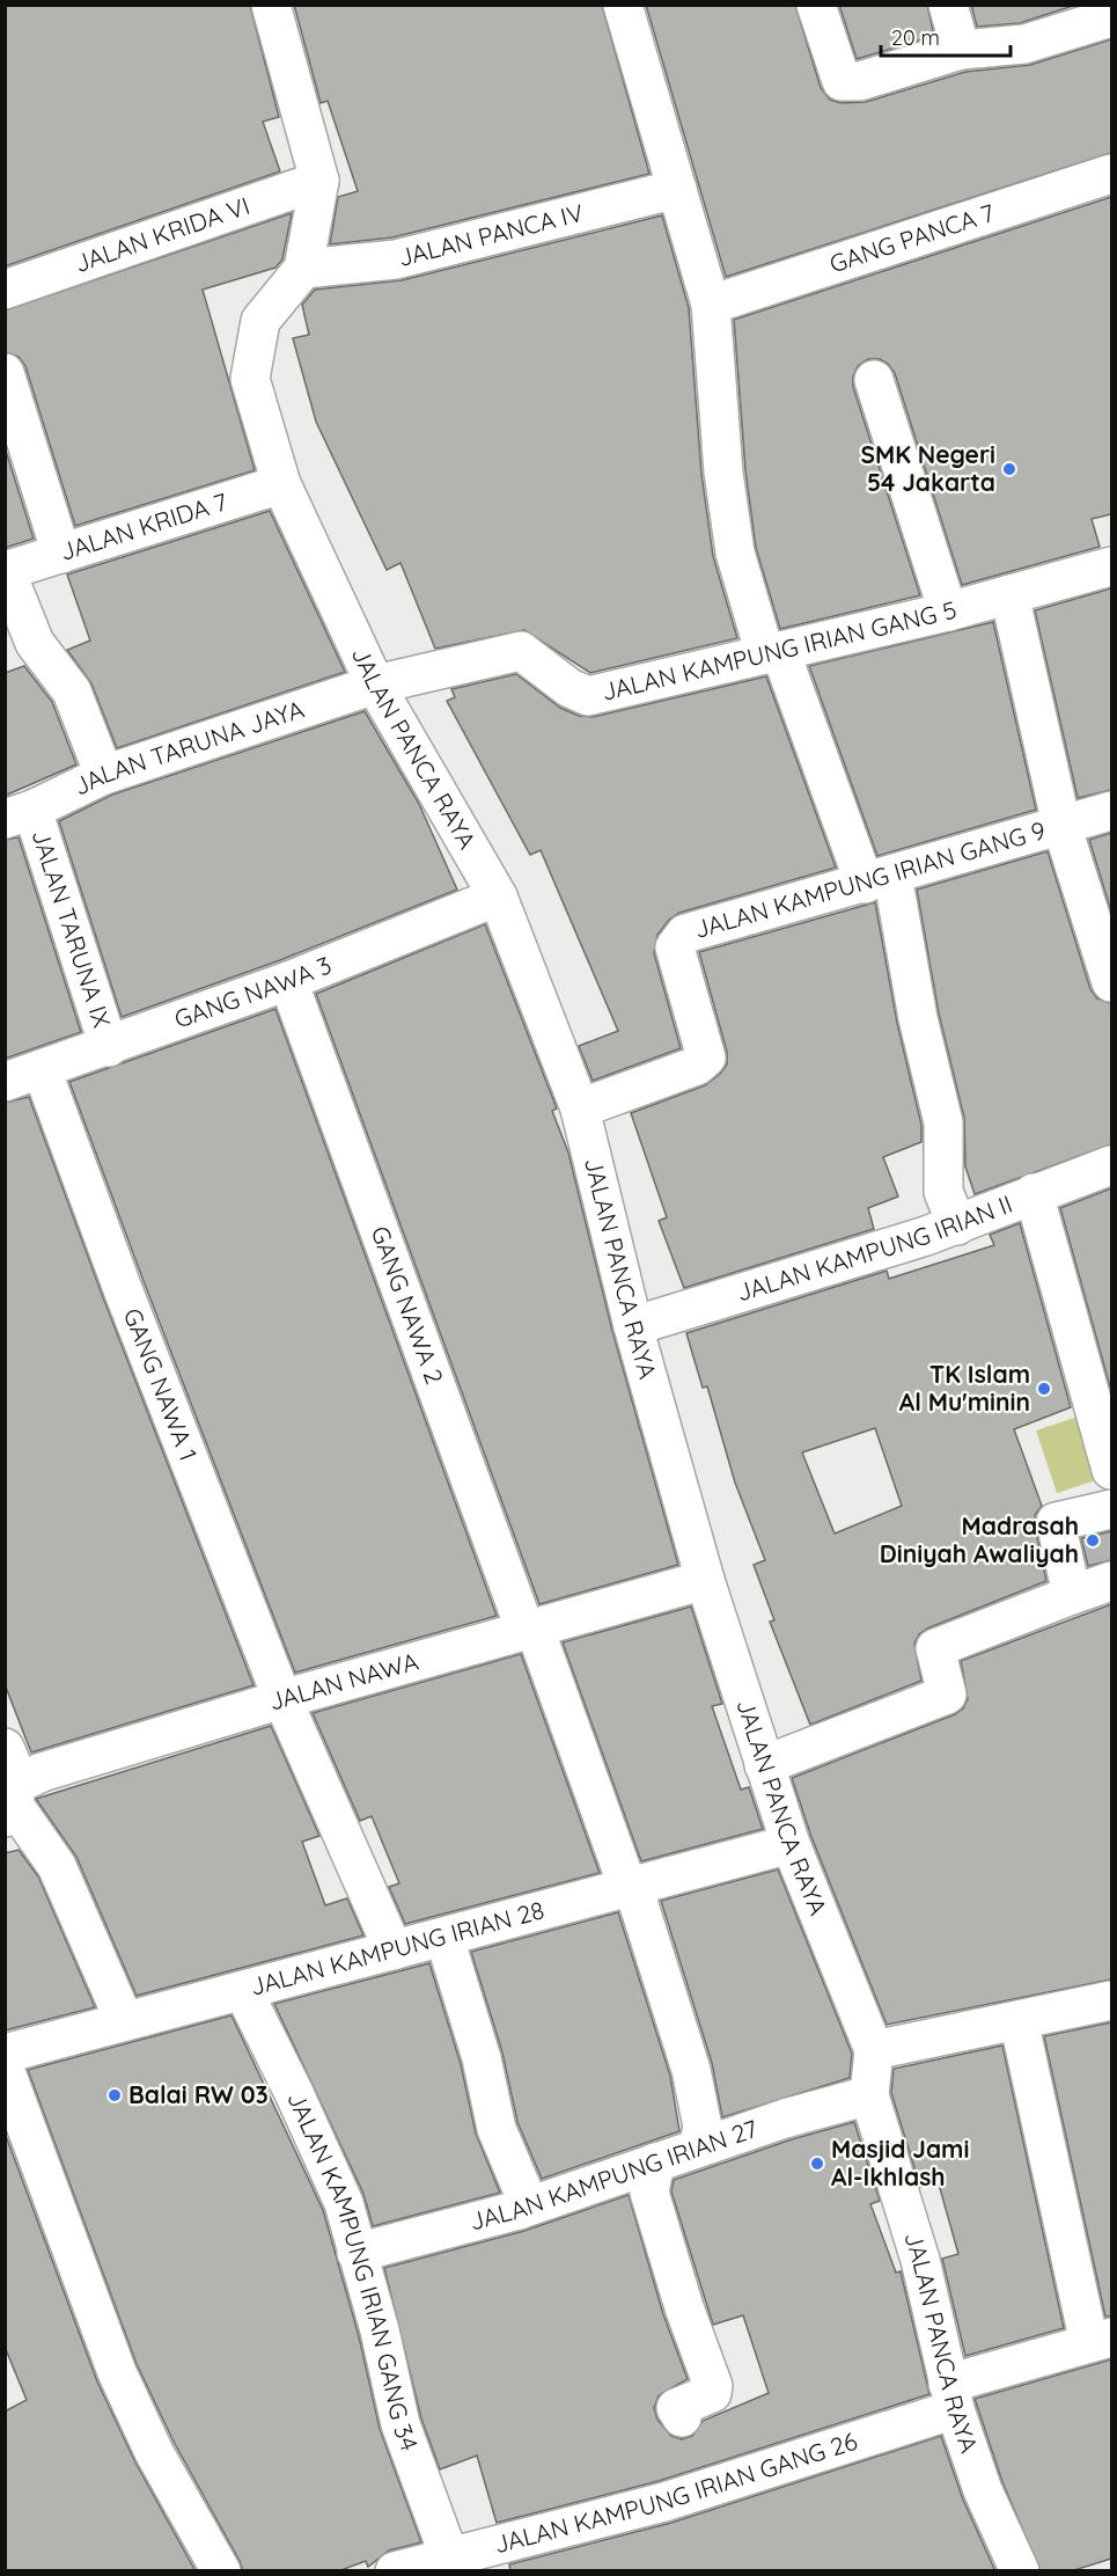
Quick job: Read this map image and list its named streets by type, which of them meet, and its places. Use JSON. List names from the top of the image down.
{
  "streets": {
    "street": [
      "JALAN KRIDA VI",
      "JALAN PANCA IV",
      "GANG PANCA 7",
      "JALAN KRIDA 7",
      "JALAN KAMPUNG IRIAN GANG 5",
      "JALAN PANCA RAYA",
      "JALAN TARUNA JAYA",
      "JALAN KAMPUNG IRIAN GANG 9",
      "JALAN TARUNA IX",
      "GANG NAWA 3",
      "JALAN KAMPUNG IRIAN II",
      "GANG NAWA 2",
      "GANG NAWA 1",
      "JALAN NAWA",
      "JALAN KAMPUNG IRIAN 28",
      "JALAN KAMPUNG IRIAN 27",
      "JALAN KAMPUNG IRIAN GANG 34",
      "JALAN KAMPUNG IRIAN GANG 26"
    ]
  },
  "crossings": [
    ["JALAN KRIDA VI", "JALAN PANCA RAYA"],
    ["JALAN PANCA IV", "JALAN PANCA RAYA"],
    ["JALAN KRIDA 7", "JALAN PANCA RAYA"],
    ["JALAN KAMPUNG IRIAN GANG 5", "JALAN PANCA RAYA"],
    ["JALAN KAMPUNG IRIAN GANG 5", "JALAN TARUNA JAYA"],
    ["JALAN PANCA RAYA", "JALAN TARUNA JAYA"],
    ["JALAN PANCA RAYA", "JALAN KAMPUNG IRIAN GANG 9"],
    ["JALAN PANCA RAYA", "GANG NAWA 3"],
    ["JALAN PANCA RAYA", "JALAN KAMPUNG IRIAN II"],
    ["JALAN PANCA RAYA", "JALAN NAWA"],
    ["JALAN PANCA RAYA", "JALAN KAMPUNG IRIAN 28"],
    ["JALAN PANCA RAYA", "JALAN KAMPUNG IRIAN 27"],
    ["JALAN PANCA RAYA", "JALAN KAMPUNG IRIAN GANG 26"],
    ["JALAN TARUNA JAYA", "JALAN TARUNA IX"],
    ["JALAN TARUNA IX", "GANG NAWA 3"],
    ["GANG NAWA 3", "GANG NAWA 2"],
    ["GANG NAWA 3", "GANG NAWA 1"],
    ["GANG NAWA 2", "JALAN NAWA"],
    ["GANG NAWA 2", "JALAN KAMPUNG IRIAN 28"],
    ["GANG NAWA 2", "JALAN KAMPUNG IRIAN 27"],
    ["GANG NAWA 1", "JALAN NAWA"],
    ["GANG NAWA 1", "JALAN KAMPUNG IRIAN 28"],
    ["JALAN KAMPUNG IRIAN 28", "JALAN KAMPUNG IRIAN GANG 34"],
    ["JALAN KAMPUNG IRIAN 27", "JALAN KAMPUNG IRIAN GANG 34"],
    ["JALAN KAMPUNG IRIAN GANG 34", "JALAN KAMPUNG IRIAN GANG 26"]
  ],
  "places": [
    "SMK Negeri 54 Jakarta",
    "TK Islam Al Mu'minin",
    "Madrasah Diniyah Awaliyah",
    "Balai RW 03",
    "Masjid Jami Al-Ikhlash"
  ],
  "scale_bar": "20 m"
}
